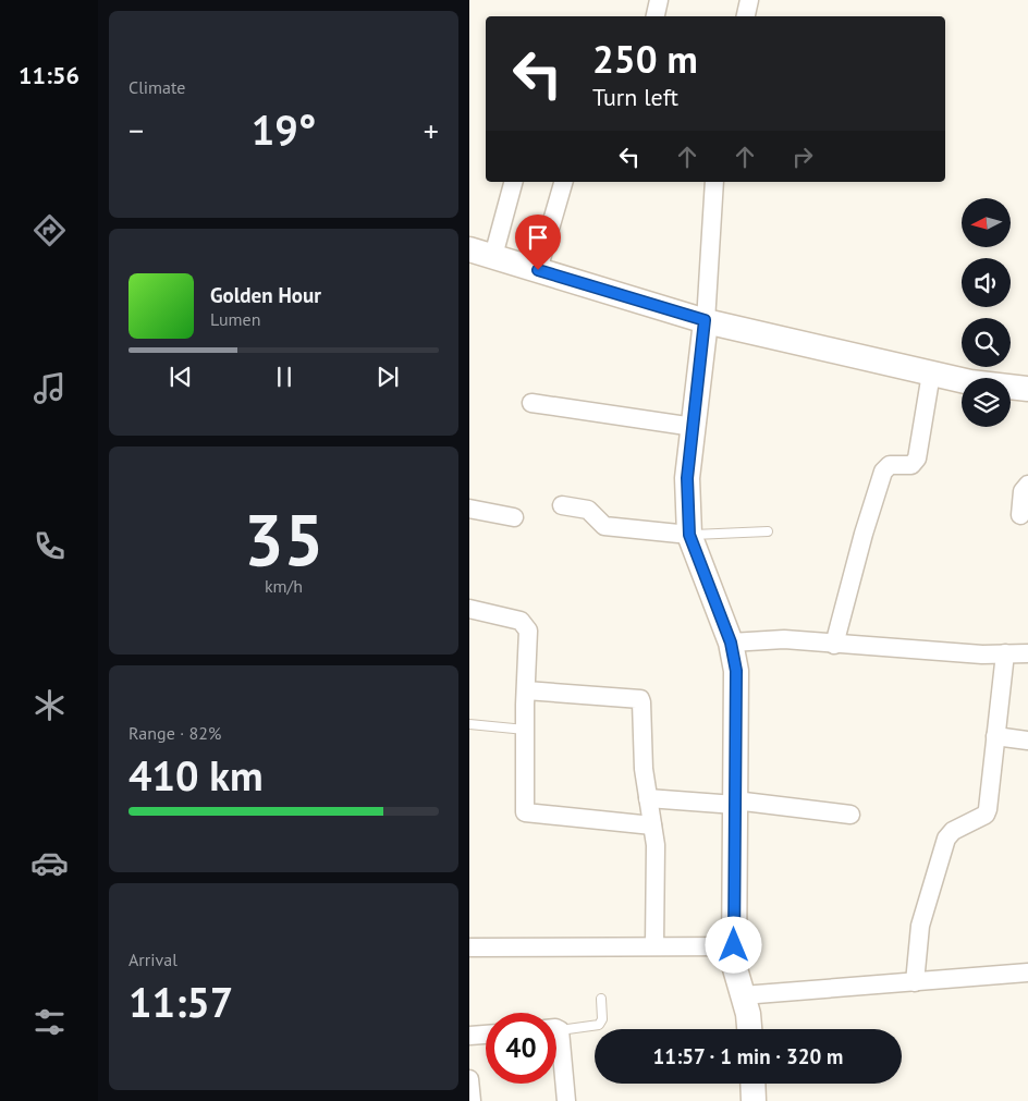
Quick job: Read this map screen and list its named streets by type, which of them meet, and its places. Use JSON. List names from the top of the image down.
{
  "north": "left",
  "page": {
    "tabs": "11:56",
    "tile": [
      "Climate",
      ["35", "km/h"],
      ["Range · 82%", "410 km"],
      ["Arrival", "11:57"]
    ],
    "turn": ["250 m", "Turn left"],
    "heat": ["−", "19°", "+"],
    "song": ["Golden Hour", "Lumen"],
    "limit": "40",
    "trip": "11:57 · 1 min · 320 m"
  }
}
